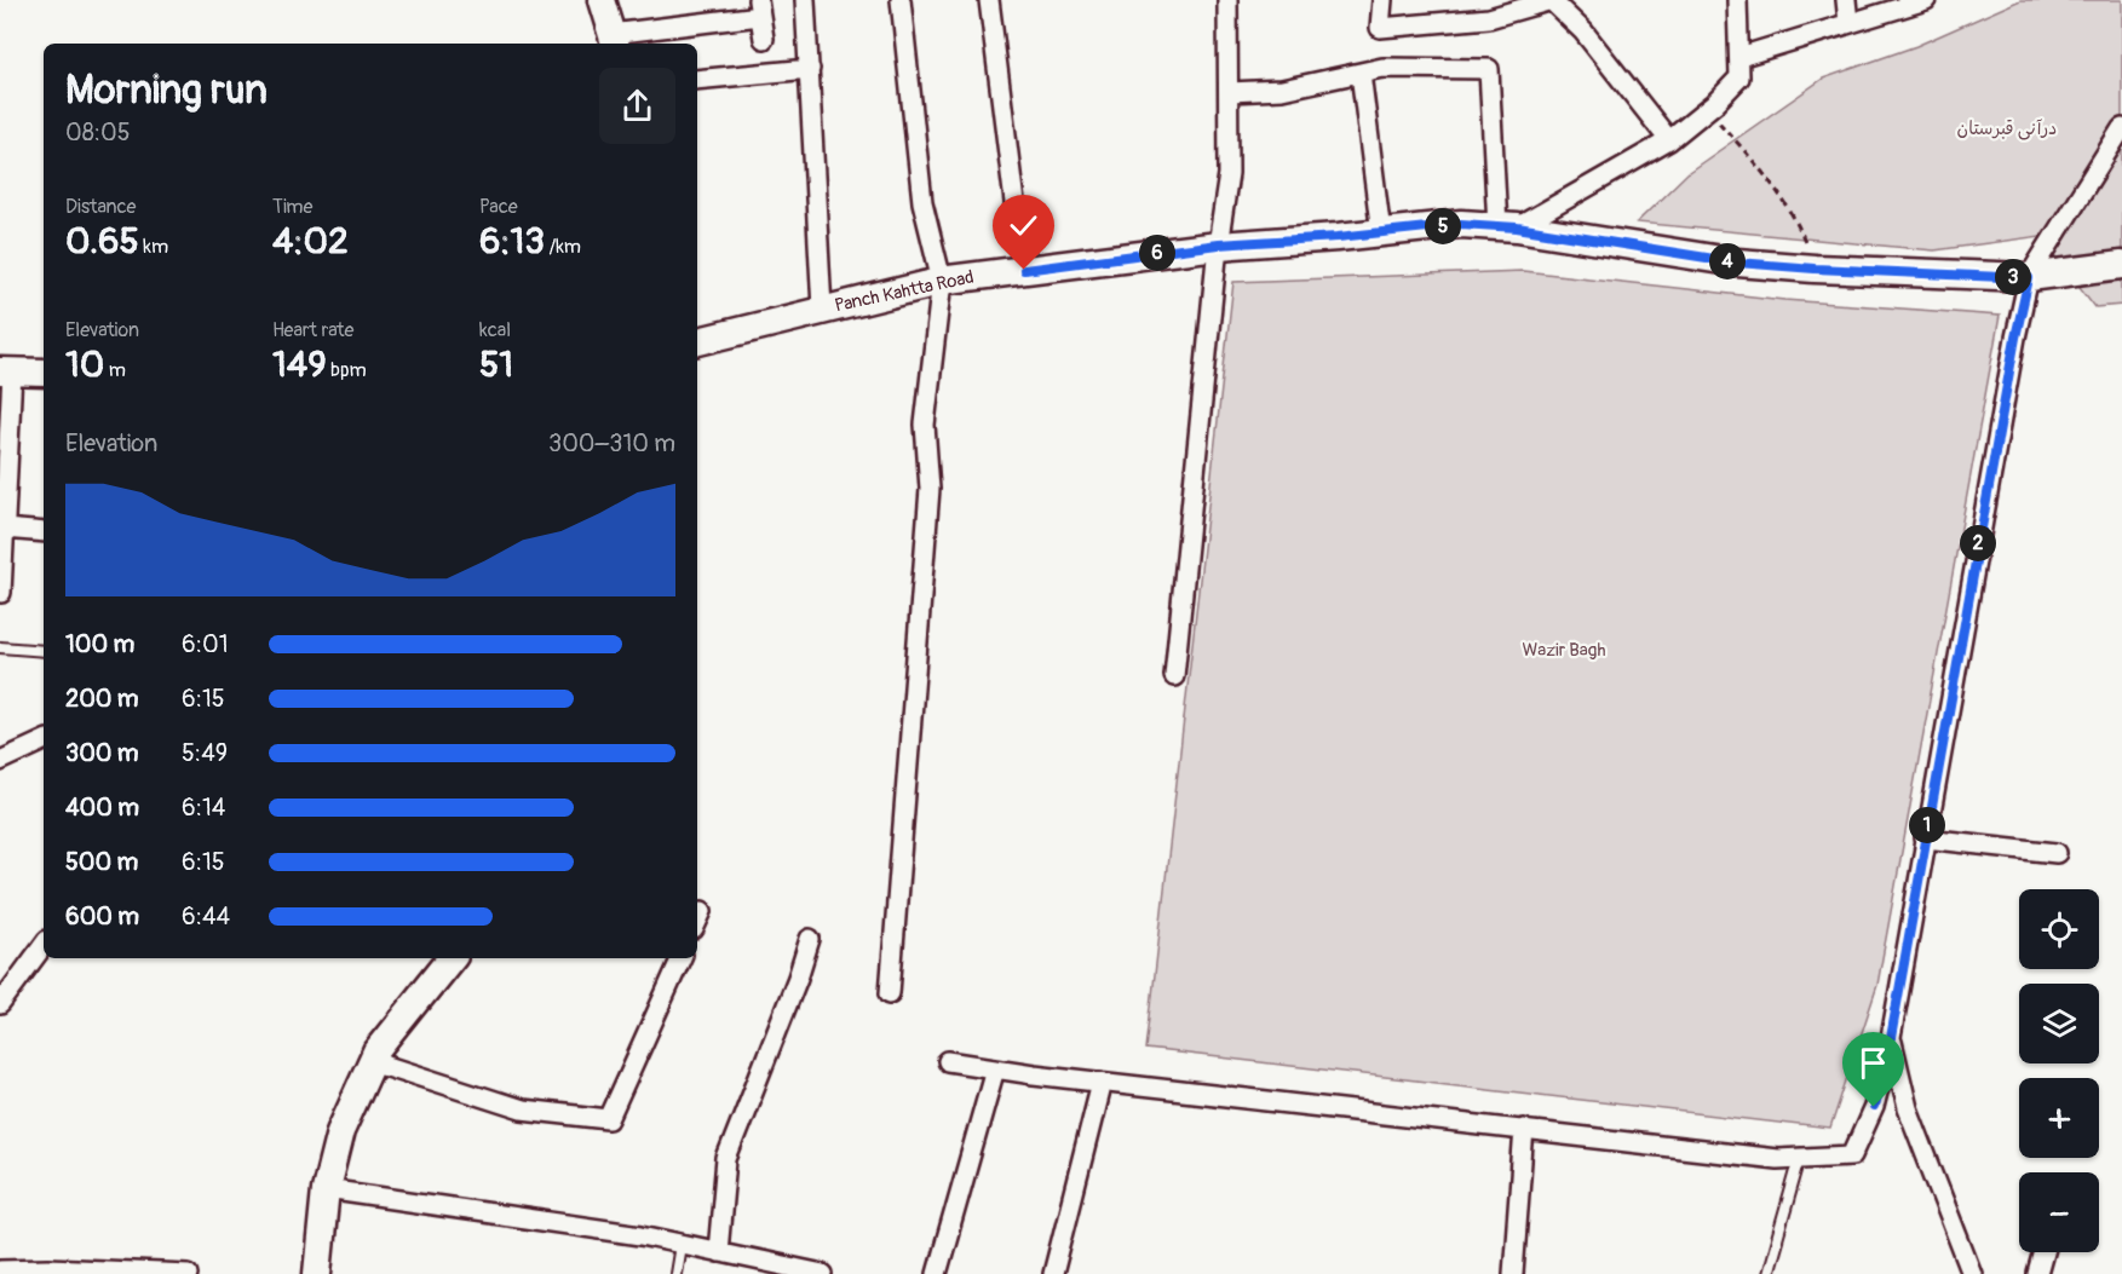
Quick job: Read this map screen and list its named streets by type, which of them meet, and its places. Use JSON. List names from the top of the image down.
{
  "streets": {
    "street": ["Panch Kahtta Road"]
  },
  "parks": ["درآنی قبرستان", "Wazir Bagh"],
  "page": {
    "heading": ["Morning run", "08:05"],
    "stats": [
      ["Distance", "0.65 km"],
      ["Time", "4:02"],
      ["Pace", "6:13 /km"],
      ["Elevation", "10 m"],
      ["Heart rate", "149 bpm"],
      ["kcal", "51"]
    ],
    "pins": [
      "5",
      "6",
      "4",
      "3",
      "2",
      "1"
    ],
    "chart": ["Elevation", "300–310 m"],
    "list": [
      {
        "name": "100 m",
        "note": "6:01"
      },
      {
        "name": "200 m",
        "note": "6:15"
      },
      {
        "name": "300 m",
        "note": "5:49"
      },
      {
        "name": "400 m",
        "note": "6:14"
      },
      {
        "name": "500 m",
        "note": "6:15"
      },
      {
        "name": "600 m",
        "note": "6:44"
      }
    ],
    "map_buttons": ["+", "−"]
  }
}
